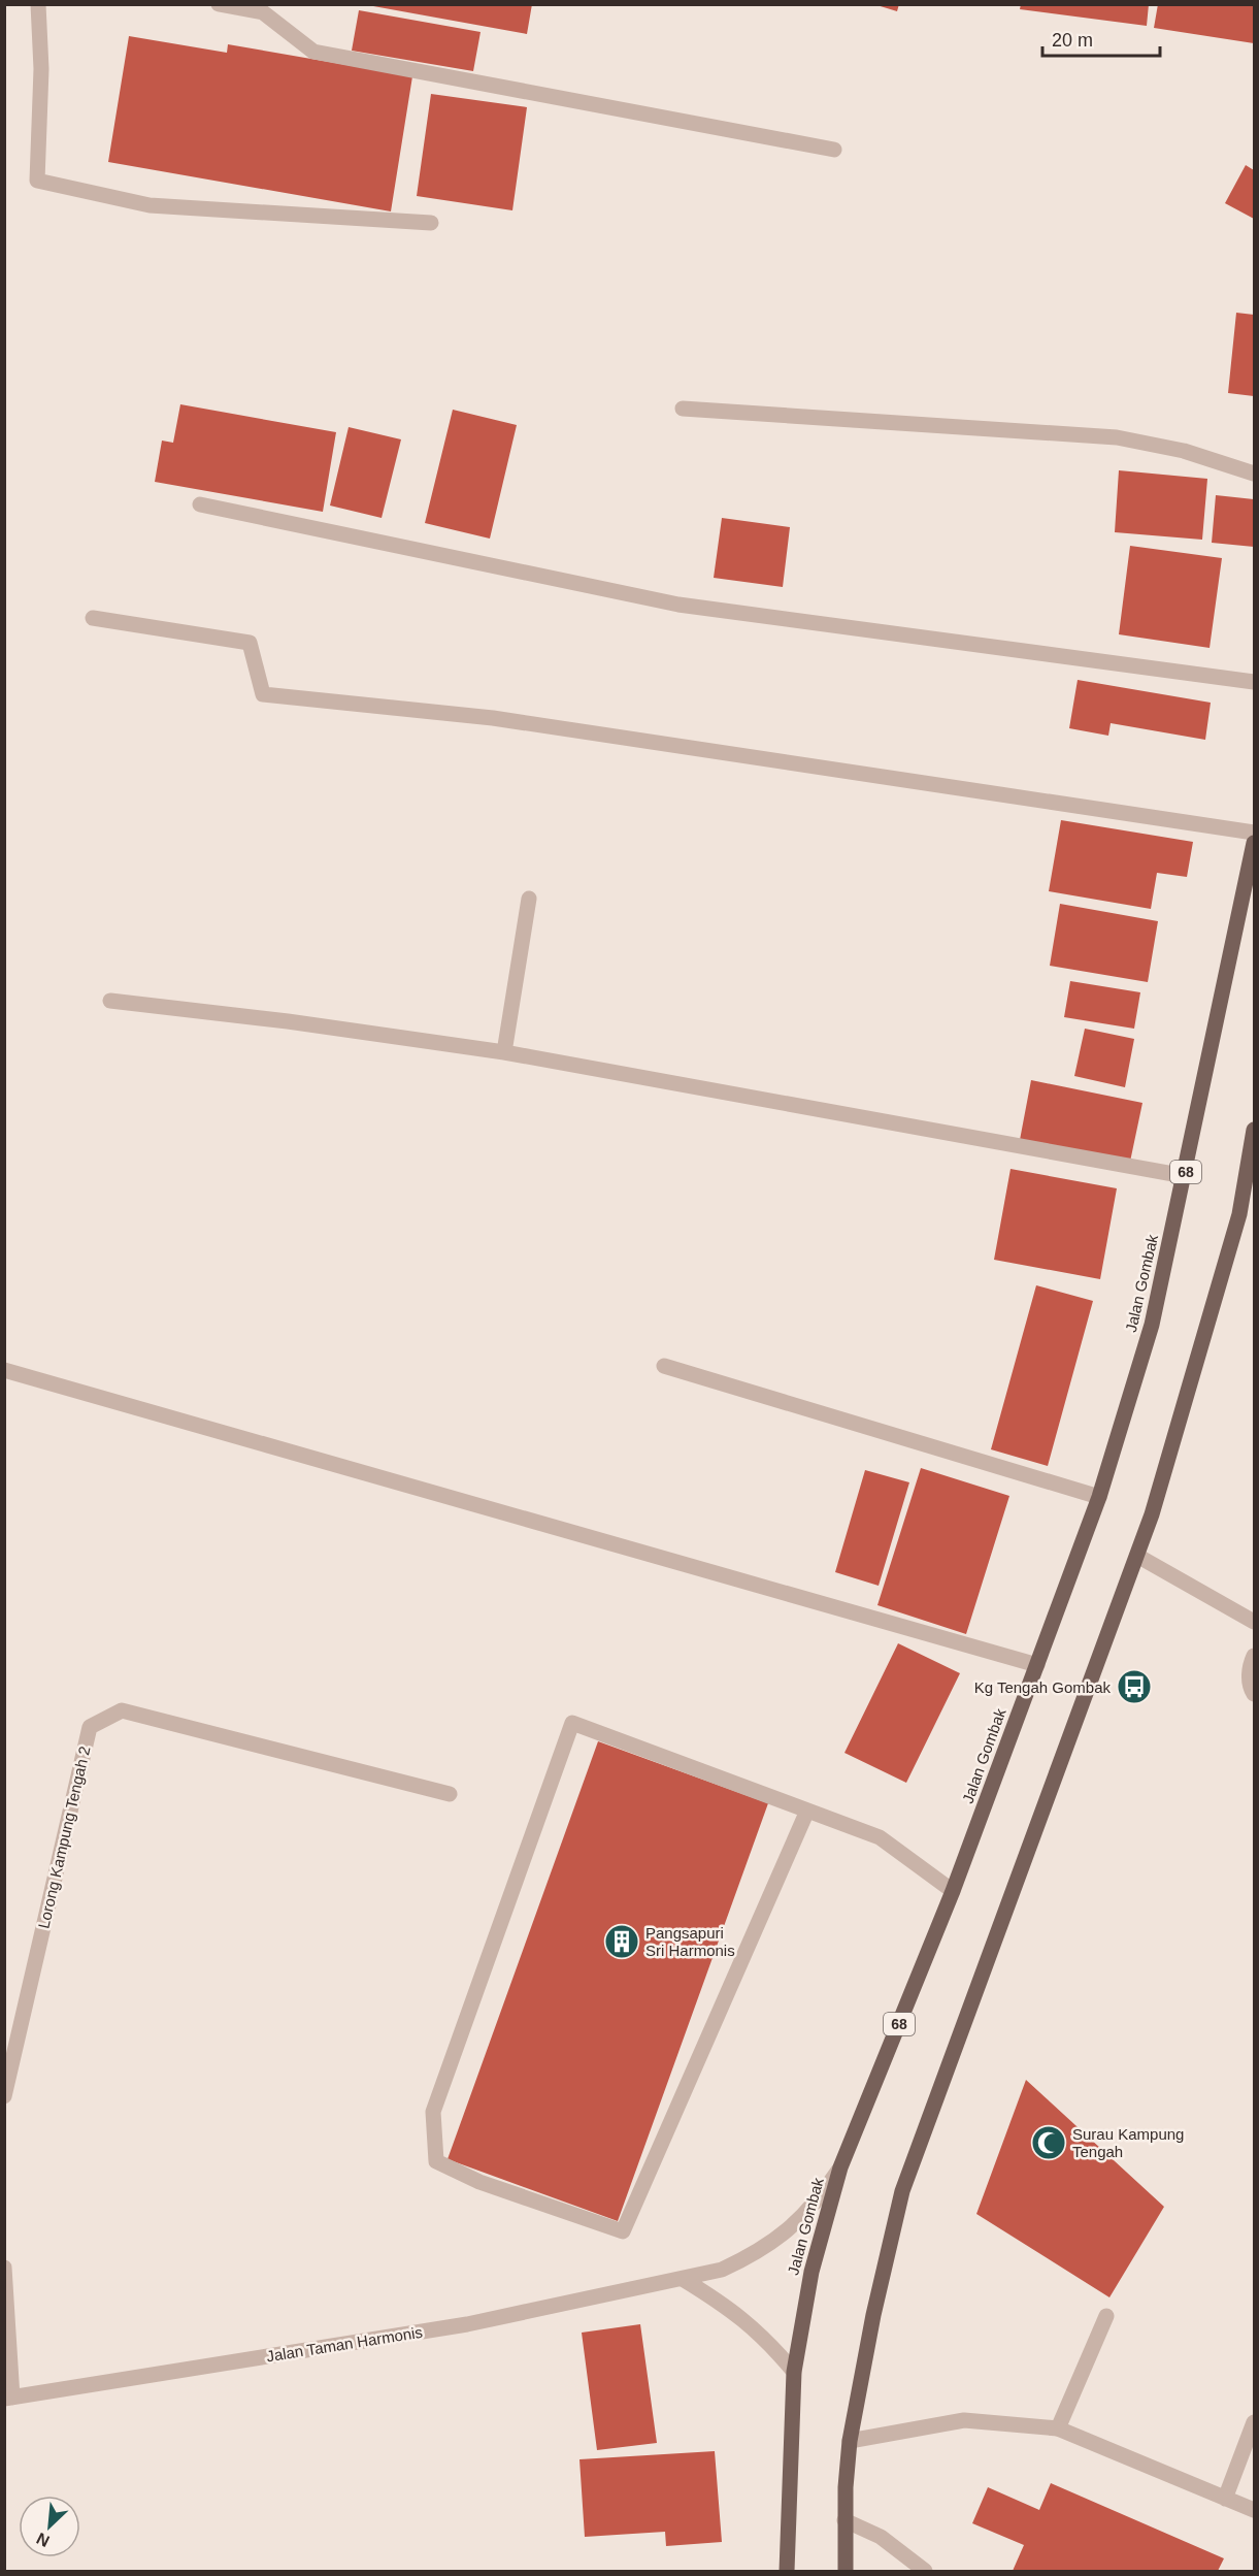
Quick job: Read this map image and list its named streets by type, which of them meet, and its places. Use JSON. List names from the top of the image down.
{
  "streets": {
    "main road": ["68", "Jalan Gombak"],
    "street": ["Lorong Kampung Tengah 2", "Jalan Taman Harmonis"]
  },
  "crossings": [
    ["Jalan Gombak", "Jalan Taman Harmonis"]
  ],
  "places": {
    "bus stop": ["Kg Tengah Gombak"],
    "building": ["Pangsapuri Sri Harmonis"],
    "mosque": ["Surau Kampung Tengah"]
  },
  "scale_bar": "20 m",
  "north": "bottom left"
}
